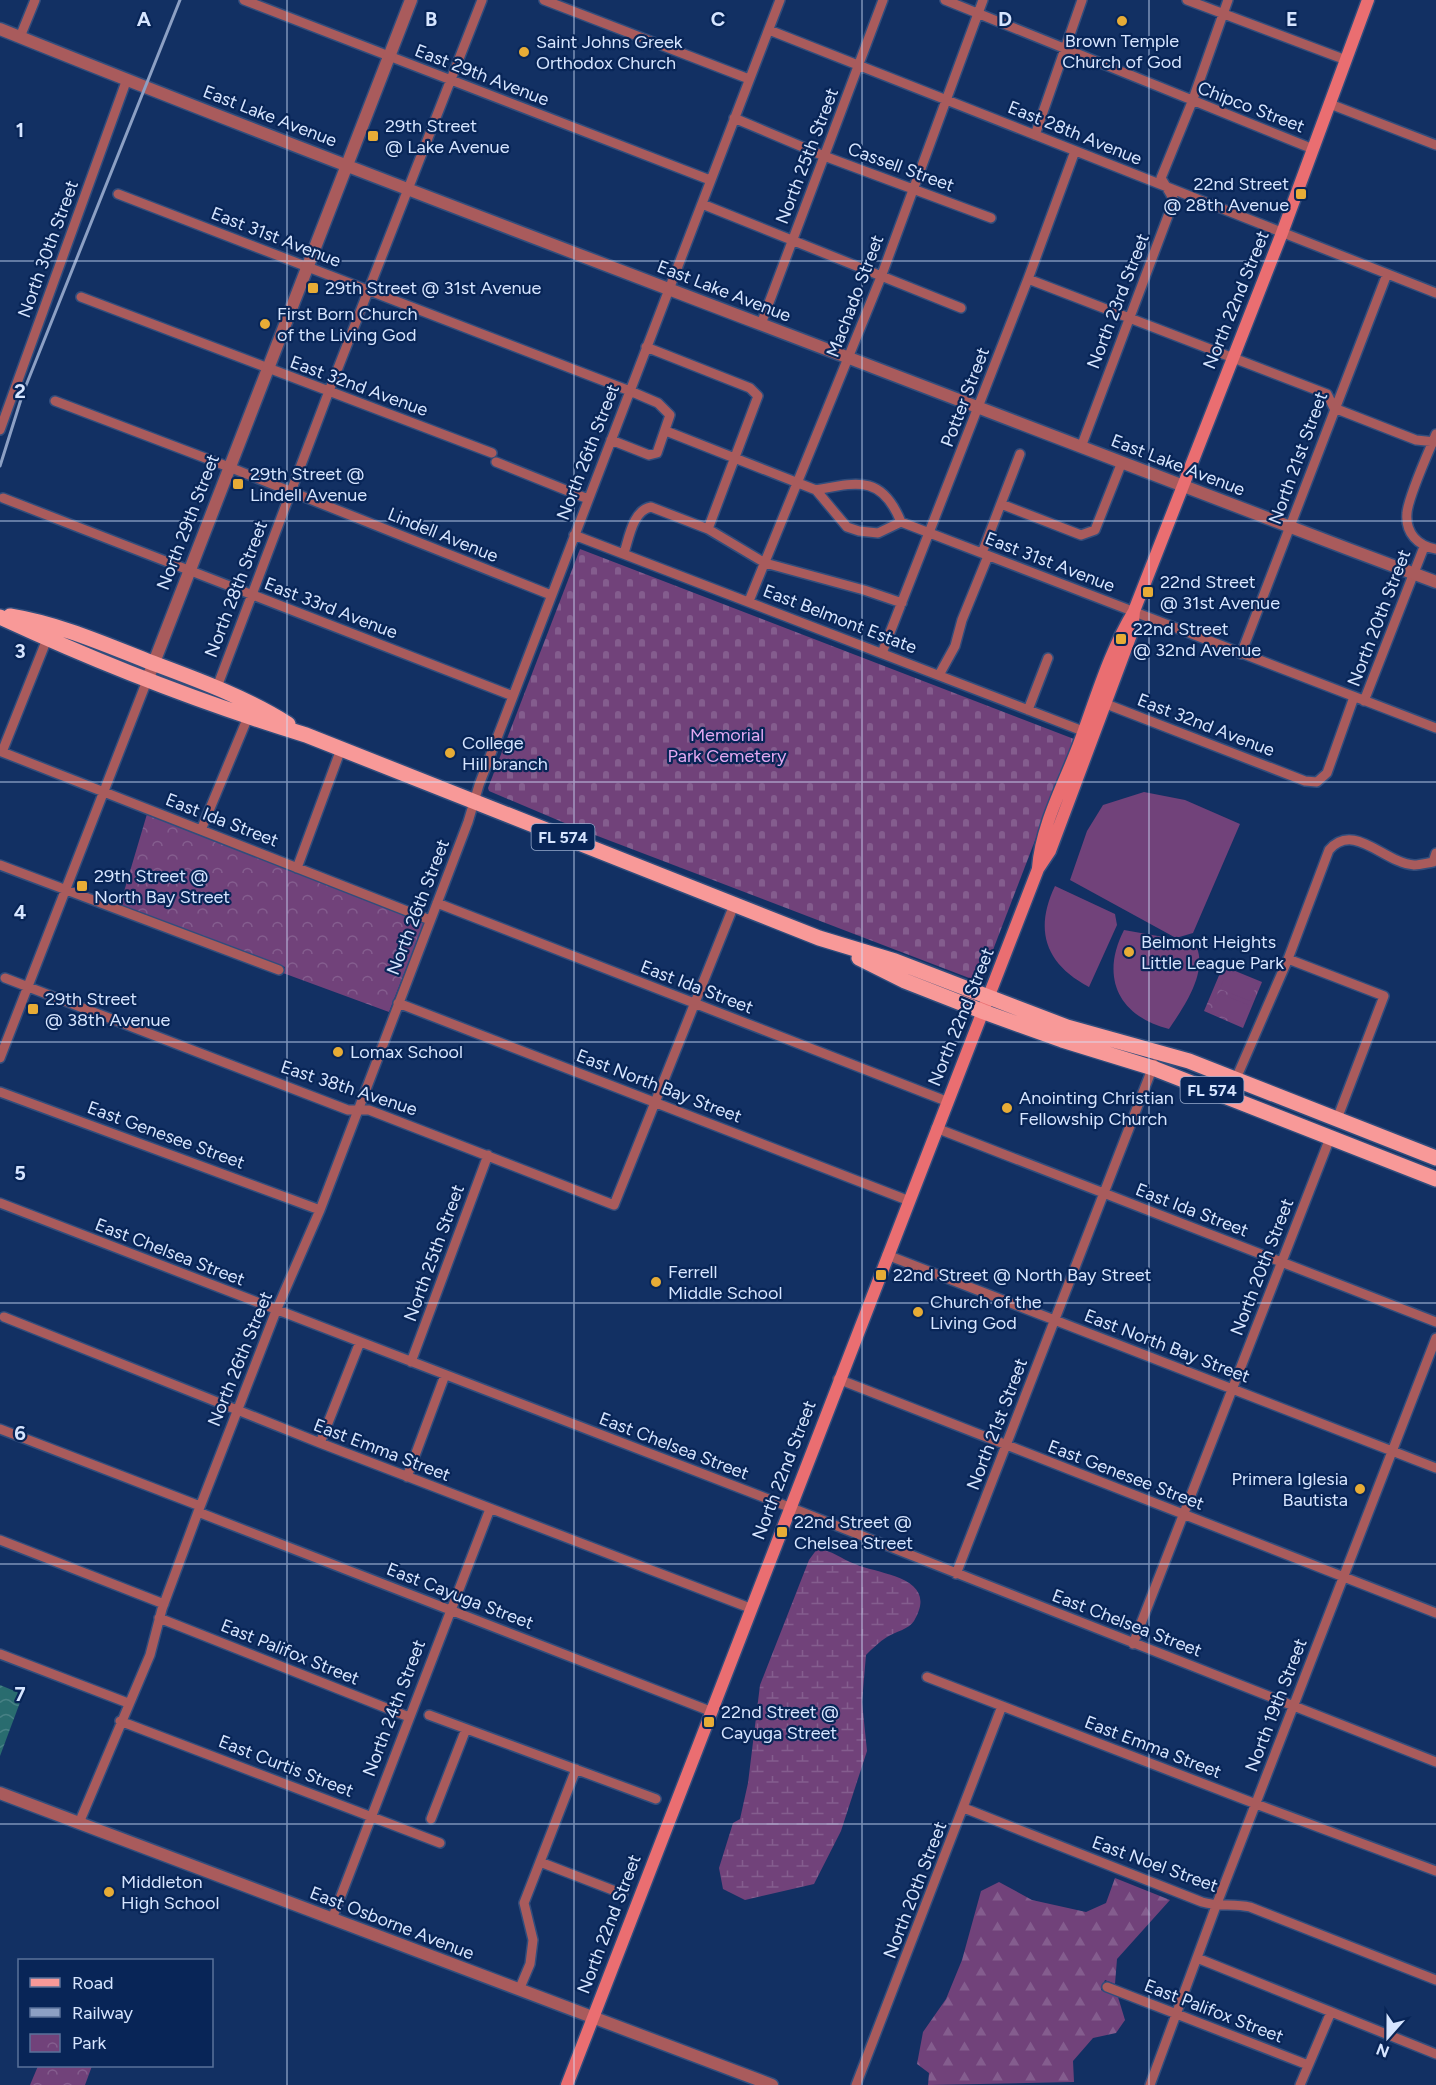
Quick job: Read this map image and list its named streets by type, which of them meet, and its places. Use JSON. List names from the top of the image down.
{
  "streets": {
    "main road": ["North 22nd Street", "FL 574"],
    "street": [
      "East 29th Avenue",
      "Chipco Street",
      "East Lake Avenue",
      "East 28th Avenue",
      "North 25th Street",
      "Cassell Street",
      "East 31st Avenue",
      "North 30th Street",
      "Machado Street",
      "North 23rd Street",
      "East 32nd Avenue",
      "Potter Street",
      "North 26th Street",
      "North 21st Street",
      "North 29th Street",
      "Lindell Avenue",
      "North 28th Street",
      "East 33rd Avenue",
      "North 20th Street",
      "East Belmont Estate",
      "East Ida Street",
      "East North Bay Street",
      "East 38th Avenue",
      "East Genesee Street",
      "East Chelsea Street",
      "East Emma Street",
      "East Cayuga Street",
      "East Palifox Street",
      "North 19th Street",
      "North 24th Street",
      "East Curtis Street",
      "East Noel Street",
      "East Osborne Avenue"
    ]
  },
  "crossings": [
    ["East 29th Avenue", "North 26th Street"],
    ["East 29th Avenue", "North 29th Street"],
    ["East 29th Avenue", "North 28th Street"],
    ["Chipco Street", "Machado Street"],
    ["Chipco Street", "North 22nd Street"],
    ["Chipco Street", "North 23rd Street"],
    ["East Lake Avenue", "North 25th Street"],
    ["East Lake Avenue", "North 30th Street"],
    ["East Lake Avenue", "Machado Street"],
    ["East Lake Avenue", "North 22nd Street"],
    ["East Lake Avenue", "North 23rd Street"],
    ["East Lake Avenue", "Potter Street"],
    ["East Lake Avenue", "North 26th Street"],
    ["East Lake Avenue", "North 21st Street"],
    ["East Lake Avenue", "North 29th Street"],
    ["East Lake Avenue", "North 28th Street"],
    ["East Lake Avenue", "North 20th Street"],
    ["East 28th Avenue", "North 25th Street"],
    ["East 28th Avenue", "Machado Street"],
    ["East 28th Avenue", "North 22nd Street"],
    ["East 28th Avenue", "North 23rd Street"],
    ["East 28th Avenue", "Potter Street"],
    ["East 28th Avenue", "North 26th Street"],
    ["East 28th Avenue", "North 21st Street"],
    ["North 25th Street", "Cassell Street"],
    ["North 25th Street", "East 38th Avenue"],
    ["North 25th Street", "East Chelsea Street"],
    ["Cassell Street", "Machado Street"],
    ["Cassell Street", "North 26th Street"],
    ["East 31st Avenue", "North 22nd Street"],
    ["East 31st Avenue", "Potter Street"],
    ["East 31st Avenue", "North 26th Street"],
    ["East 31st Avenue", "North 21st Street"],
    ["East 31st Avenue", "North 29th Street"],
    ["East 31st Avenue", "North 28th Street"],
    ["East 31st Avenue", "North 20th Street"],
    ["Machado Street", "East Belmont Estate"],
    ["North 22nd Street", "East 32nd Avenue"],
    ["North 22nd Street", "East Belmont Estate"],
    ["North 22nd Street", "East Ida Street"],
    ["North 22nd Street", "FL 574"],
    ["North 22nd Street", "East North Bay Street"],
    ["North 22nd Street", "East Genesee Street"],
    ["North 22nd Street", "East Chelsea Street"],
    ["North 22nd Street", "East Emma Street"],
    ["North 22nd Street", "East Cayuga Street"],
    ["North 22nd Street", "East Osborne Avenue"],
    ["East 32nd Avenue", "North 26th Street"],
    ["East 32nd Avenue", "North 29th Street"],
    ["East 32nd Avenue", "North 28th Street"],
    ["East 32nd Avenue", "North 20th Street"],
    ["Potter Street", "East Belmont Estate"],
    ["North 26th Street", "Lindell Avenue"],
    ["North 26th Street", "East 33rd Avenue"],
    ["North 26th Street", "East Belmont Estate"],
    ["North 26th Street", "East Ida Street"],
    ["North 26th Street", "FL 574"],
    ["North 26th Street", "East North Bay Street"],
    ["North 26th Street", "East 38th Avenue"],
    ["North 26th Street", "East Genesee Street"],
    ["North 26th Street", "East Chelsea Street"],
    ["North 26th Street", "East Emma Street"],
    ["North 26th Street", "East Cayuga Street"],
    ["North 26th Street", "East Palifox Street"],
    ["North 26th Street", "East Curtis Street"],
    ["North 26th Street", "East Osborne Avenue"],
    ["North 21st Street", "East Ida Street"],
    ["North 21st Street", "FL 574"],
    ["North 21st Street", "East North Bay Street"],
    ["North 21st Street", "East Genesee Street"],
    ["North 21st Street", "East Chelsea Street"],
    ["North 29th Street", "Lindell Avenue"],
    ["North 29th Street", "East 33rd Avenue"],
    ["North 29th Street", "East Ida Street"],
    ["North 29th Street", "FL 574"],
    ["North 29th Street", "East 38th Avenue"],
    ["Lindell Avenue", "North 28th Street"],
    ["North 28th Street", "East 33rd Avenue"],
    ["North 28th Street", "FL 574"],
    ["North 20th Street", "East Ida Street"],
    ["North 20th Street", "FL 574"],
    ["North 20th Street", "East North Bay Street"],
    ["North 20th Street", "East Genesee Street"],
    ["North 20th Street", "East Chelsea Street"],
    ["North 20th Street", "East Emma Street"],
    ["North 20th Street", "East Noel Street"],
    ["East Ida Street", "FL 574"],
    ["East North Bay Street", "East 38th Avenue"],
    ["East North Bay Street", "North 19th Street"],
    ["East Genesee Street", "North 19th Street"],
    ["East Chelsea Street", "North 19th Street"],
    ["East Emma Street", "North 19th Street"],
    ["East Emma Street", "North 24th Street"],
    ["East Cayuga Street", "North 24th Street"],
    ["East Palifox Street", "North 19th Street"],
    ["East Palifox Street", "North 24th Street"],
    ["North 19th Street", "East Noel Street"],
    ["North 24th Street", "East Curtis Street"],
    ["North 24th Street", "East Osborne Avenue"]
  ],
  "parks": ["Memorial Park Cemetery"],
  "places": {
    "other": [
      "Brown Temple Church of God",
      "Saint Johns Greek Orthodox Church",
      "First Born Church of the Living God",
      "College Hill branch",
      "Belmont Heights Little League Park",
      "Lomax School",
      "Anointing Christian Fellowship Church",
      "Ferrell Middle School",
      "Church of the Living God",
      "Primera Iglesia Bautista",
      "Middleton High School"
    ],
    "transit": [
      "29th Street @ Lake Avenue",
      "22nd Street @ 28th Avenue",
      "29th Street @ 31st Avenue",
      "29th Street @ Lindell Avenue",
      "22nd Street @ 31st Avenue",
      "22nd Street @ 32nd Avenue",
      "29th Street @ North Bay Street",
      "29th Street @ 38th Avenue",
      "22nd Street @ North Bay Street",
      "22nd Street @ Chelsea Street",
      "22nd Street @ Cayuga Street"
    ]
  },
  "legend": ["Road", "Railway", "Park"],
  "north": "bottom",
  "grid": {
    "columns": [
      "A",
      "B",
      "C",
      "D",
      "E"
    ],
    "rows": [
      "1",
      "2",
      "3",
      "4",
      "5",
      "6",
      "7"
    ]
  }
}
